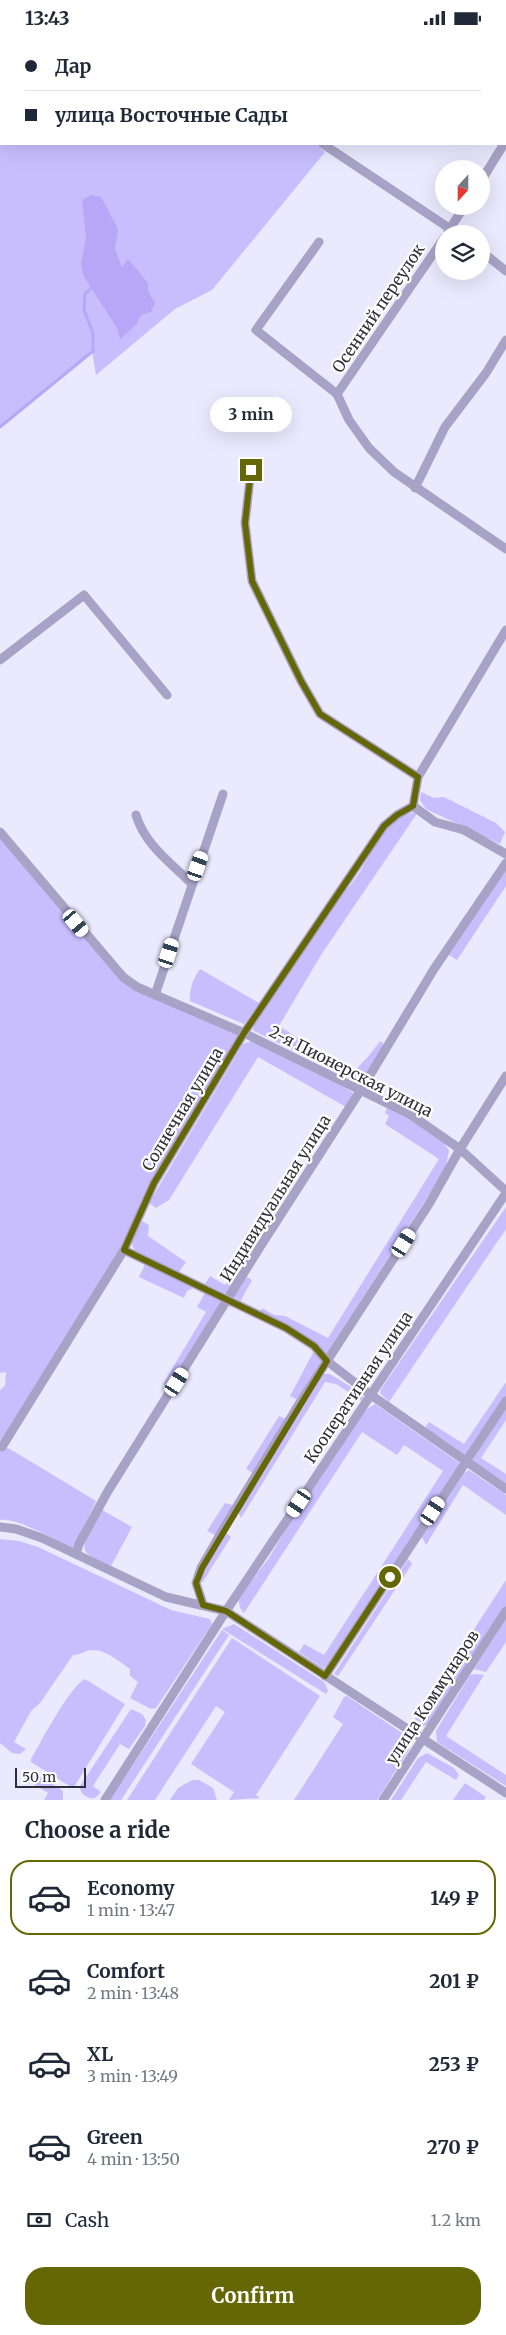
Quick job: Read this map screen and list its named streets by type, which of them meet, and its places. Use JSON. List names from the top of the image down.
{
  "streets": {
    "street": [
      "Осенний переулок",
      "2-я Пионерская улица",
      "Солнечная улица",
      "Индивидуальная улица",
      "Кооперативная улица",
      "улица Коммунаров"
    ]
  },
  "crossings": [
    ["2-я Пионерская улица", "Солнечная улица"],
    ["2-я Пионерская улица", "Индивидуальная улица"],
    ["2-я Пионерская улица", "Кооперативная улица"]
  ],
  "scale_bar": "50 m",
  "north": "bottom",
  "page": {
    "status": "13:43",
    "banner": ["Дар", "улица Восточные Сады"],
    "bubble": "3 min",
    "scale": "50 m",
    "heading": "Choose a ride",
    "list": [
      {
        "name": "Economy",
        "note": "1 min · 13:47",
        "value": "149 ₽"
      },
      {
        "name": "Comfort",
        "note": "2 min · 13:48",
        "value": "201 ₽"
      },
      {
        "name": "XL",
        "note": "3 min · 13:49",
        "value": "253 ₽"
      },
      {
        "name": "Green",
        "note": "4 min · 13:50",
        "value": "270 ₽"
      }
    ],
    "pay": ["Cash", "1.2 km"],
    "buttons": "Confirm"
  }
}
